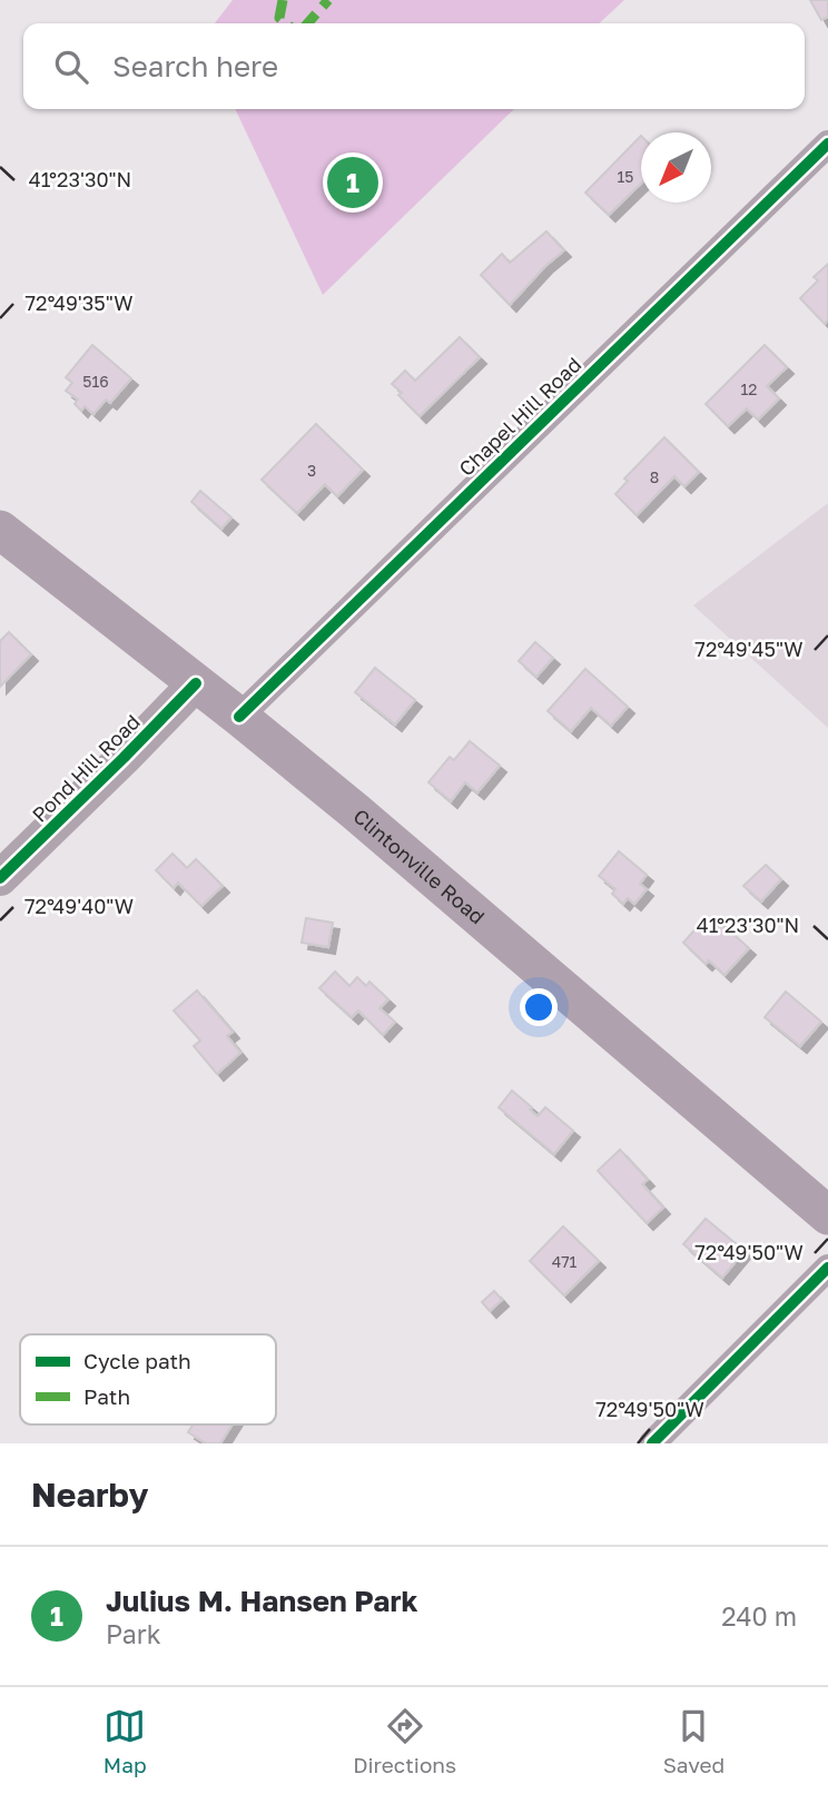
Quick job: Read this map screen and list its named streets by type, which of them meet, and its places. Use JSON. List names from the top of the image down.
{
  "streets": {
    "main road": ["Clintonville Road"],
    "street": ["Chapel Hill Road", "Pond Hill Road"]
  },
  "crossings": [
    ["Chapel Hill Road", "Clintonville Road"],
    ["Pond Hill Road", "Clintonville Road"]
  ],
  "house_numbers": [
    "15",
    "516",
    "12",
    "3",
    "8",
    "471"
  ],
  "legend": ["Cycle path", "Path"],
  "north": "bottom left",
  "page": {
    "search": "Search here",
    "pins": "1",
    "heading": "Nearby",
    "list": [
      {
        "mark": "1",
        "name": "Julius M. Hansen Park",
        "note": "Park",
        "value": "240 m"
      }
    ],
    "nav": ["Map", "Directions", "Saved"]
  },
  "coordinates": [
    "41°23'30\"N",
    "72°49'35\"W",
    "72°49'45\"W",
    "72°49'40\"W",
    "72°49'50\"W"
  ]
}
